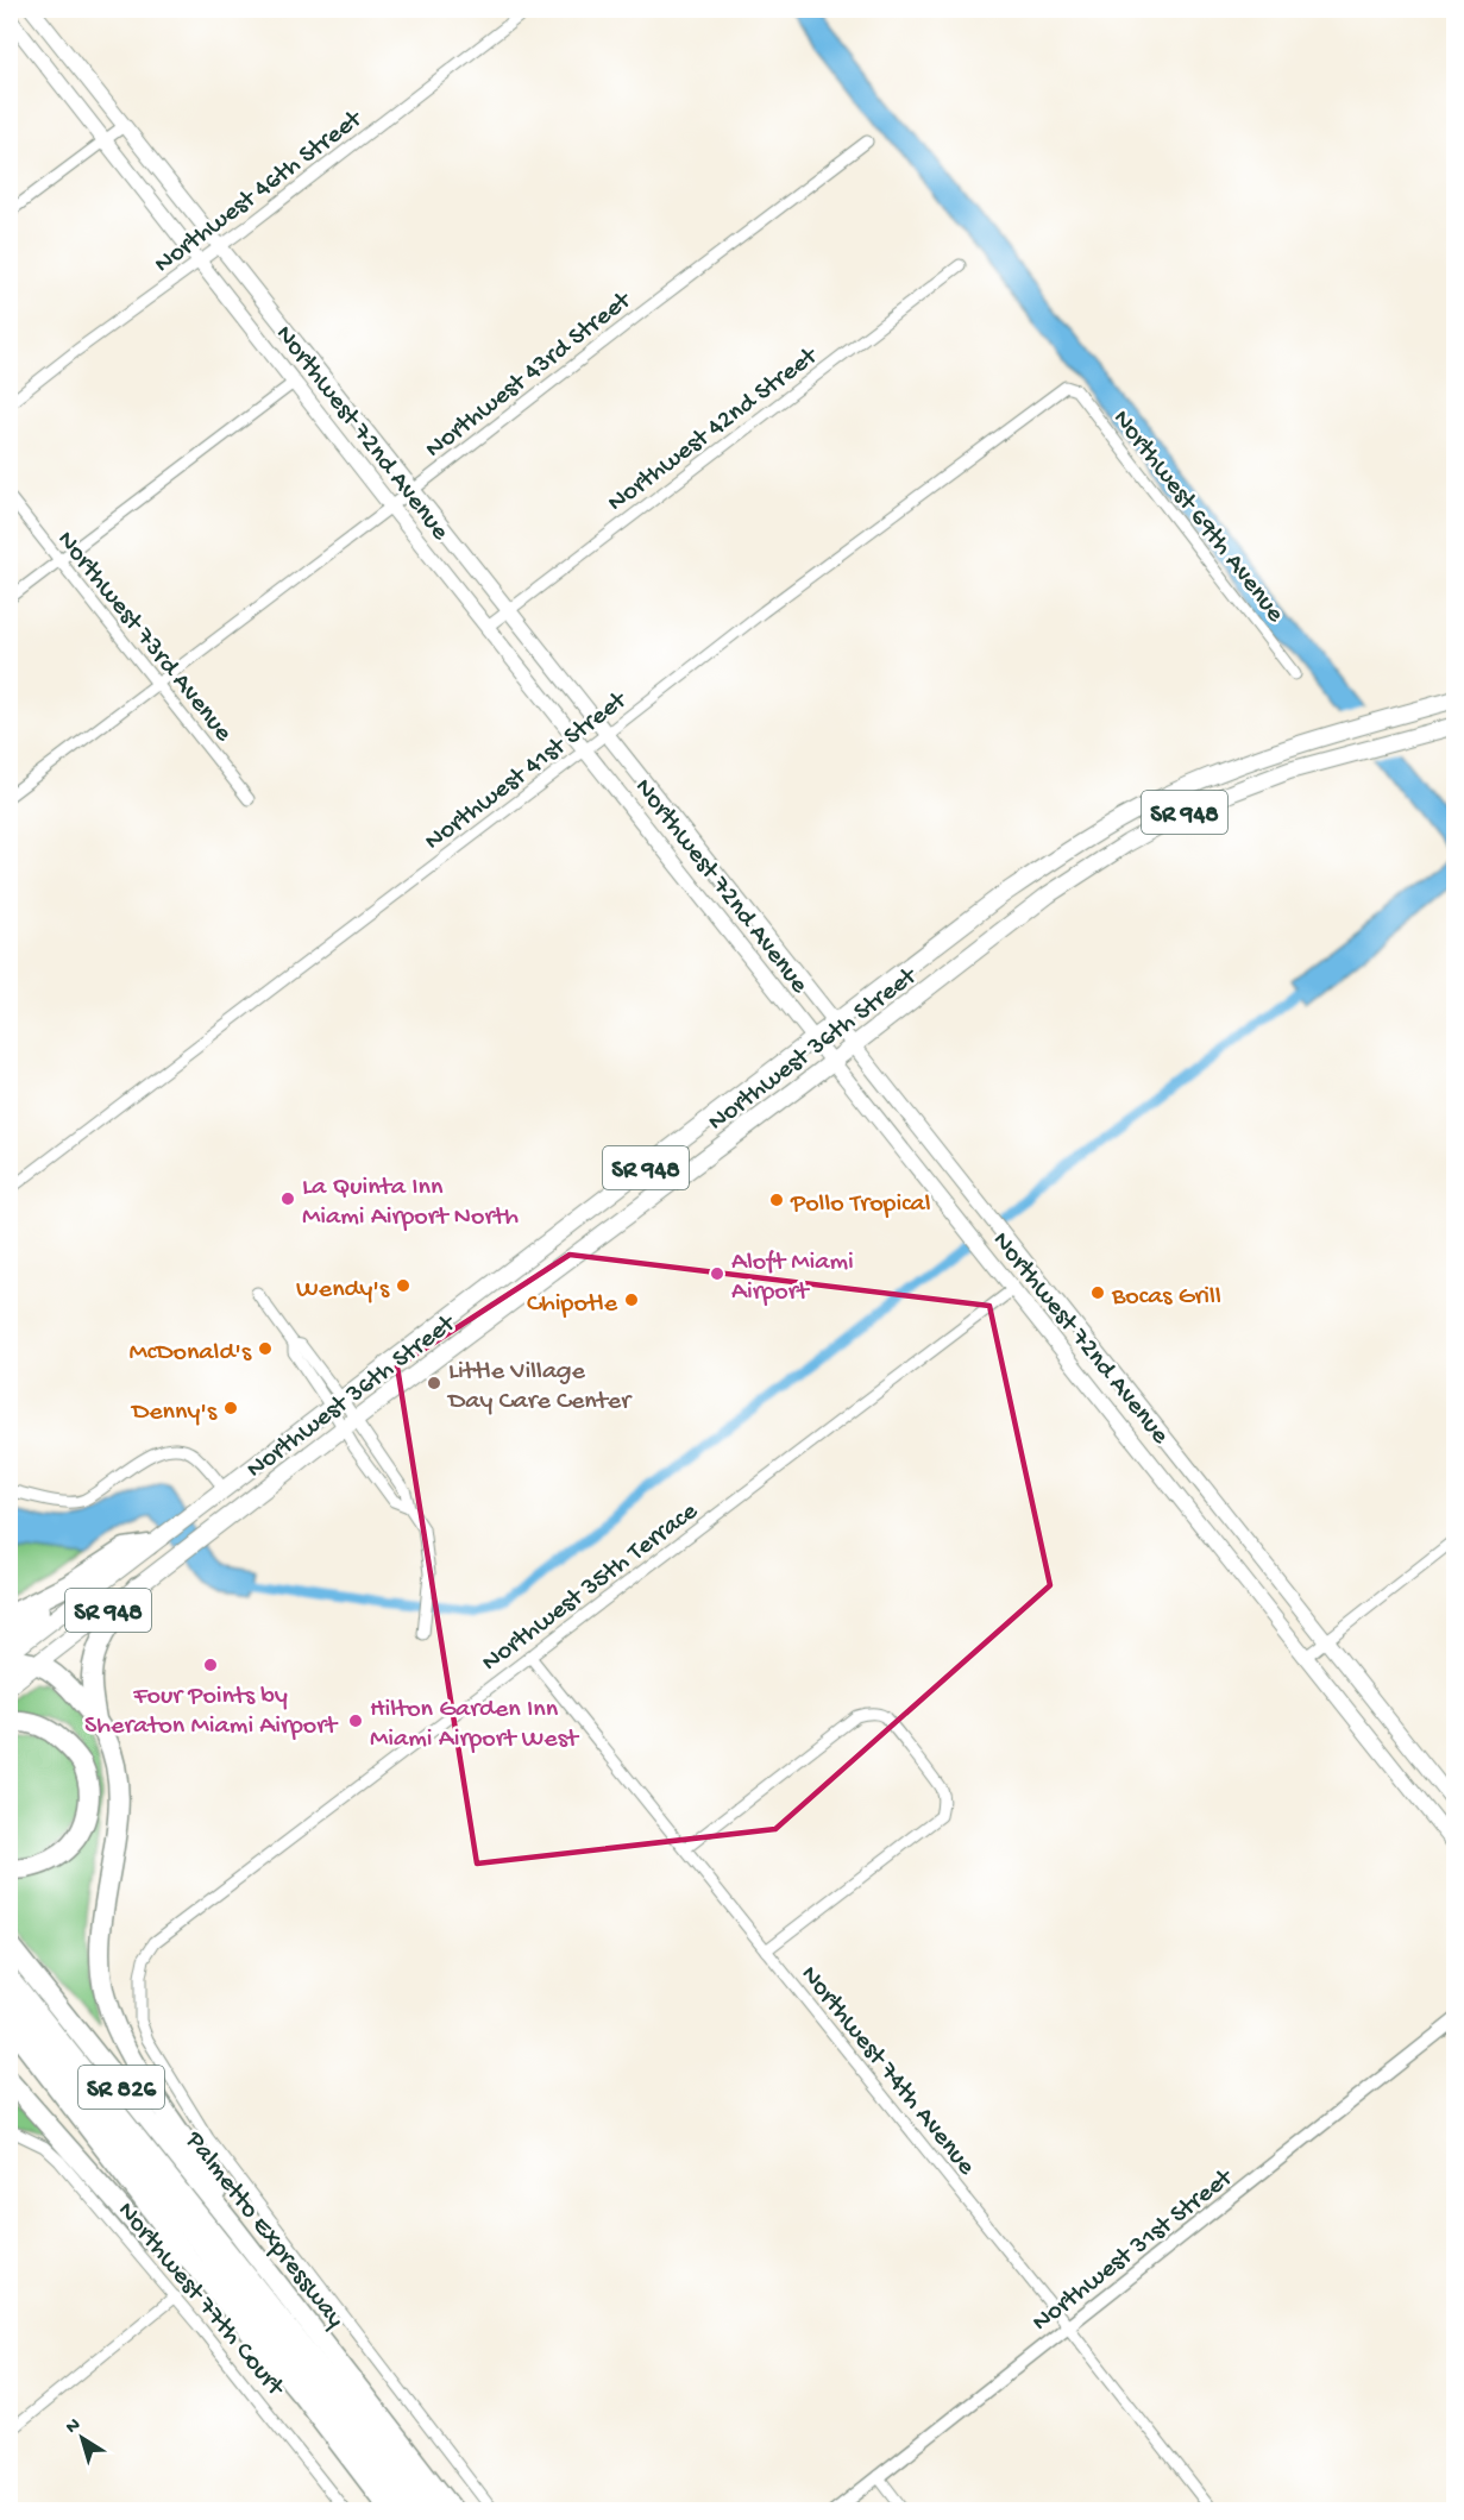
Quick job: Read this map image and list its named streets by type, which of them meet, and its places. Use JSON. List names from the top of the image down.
{
  "streets": {
    "highway": ["SR 826", "Palmetto Expressway"],
    "main road": ["Northwest 72nd Avenue", "SR 948", "Northwest 36th Street"],
    "street": [
      "Northwest 46th Street",
      "Northwest 43rd Street",
      "Northwest 42nd Street",
      "Northwest 69th Avenue",
      "Northwest 73rd Avenue",
      "Northwest 41st Street",
      "Northwest 35th Terrace",
      "Northwest 74th Avenue",
      "Northwest 31st Street",
      "Northwest 77th Court"
    ]
  },
  "crossings": [
    ["Northwest 46th Street", "Northwest 72nd Avenue"],
    ["Northwest 43rd Street", "Northwest 72nd Avenue"],
    ["Northwest 43rd Street", "Northwest 73rd Avenue"],
    ["Northwest 42nd Street", "Northwest 72nd Avenue"],
    ["Northwest 72nd Avenue", "Northwest 41st Street"],
    ["Northwest 72nd Avenue", "Northwest 36th Street"],
    ["Northwest 72nd Avenue", "Northwest 35th Terrace"],
    ["Northwest 69th Avenue", "Northwest 41st Street"],
    ["Northwest 35th Terrace", "Northwest 74th Avenue"],
    ["Northwest 74th Avenue", "Northwest 31st Street"]
  ],
  "places": [
    "La Quinta Inn Miami Airport North",
    "Pollo Tropical",
    "Aloft Miami Airport",
    "Wendy's",
    "Bocas Grill",
    "Chipotle",
    "McDonald's",
    "Little Village Day Care Center",
    "Denny's",
    "Four Points by Sheraton Miami Airport",
    "Hilton Garden Inn Miami Airport West"
  ],
  "north": "top left"
}
